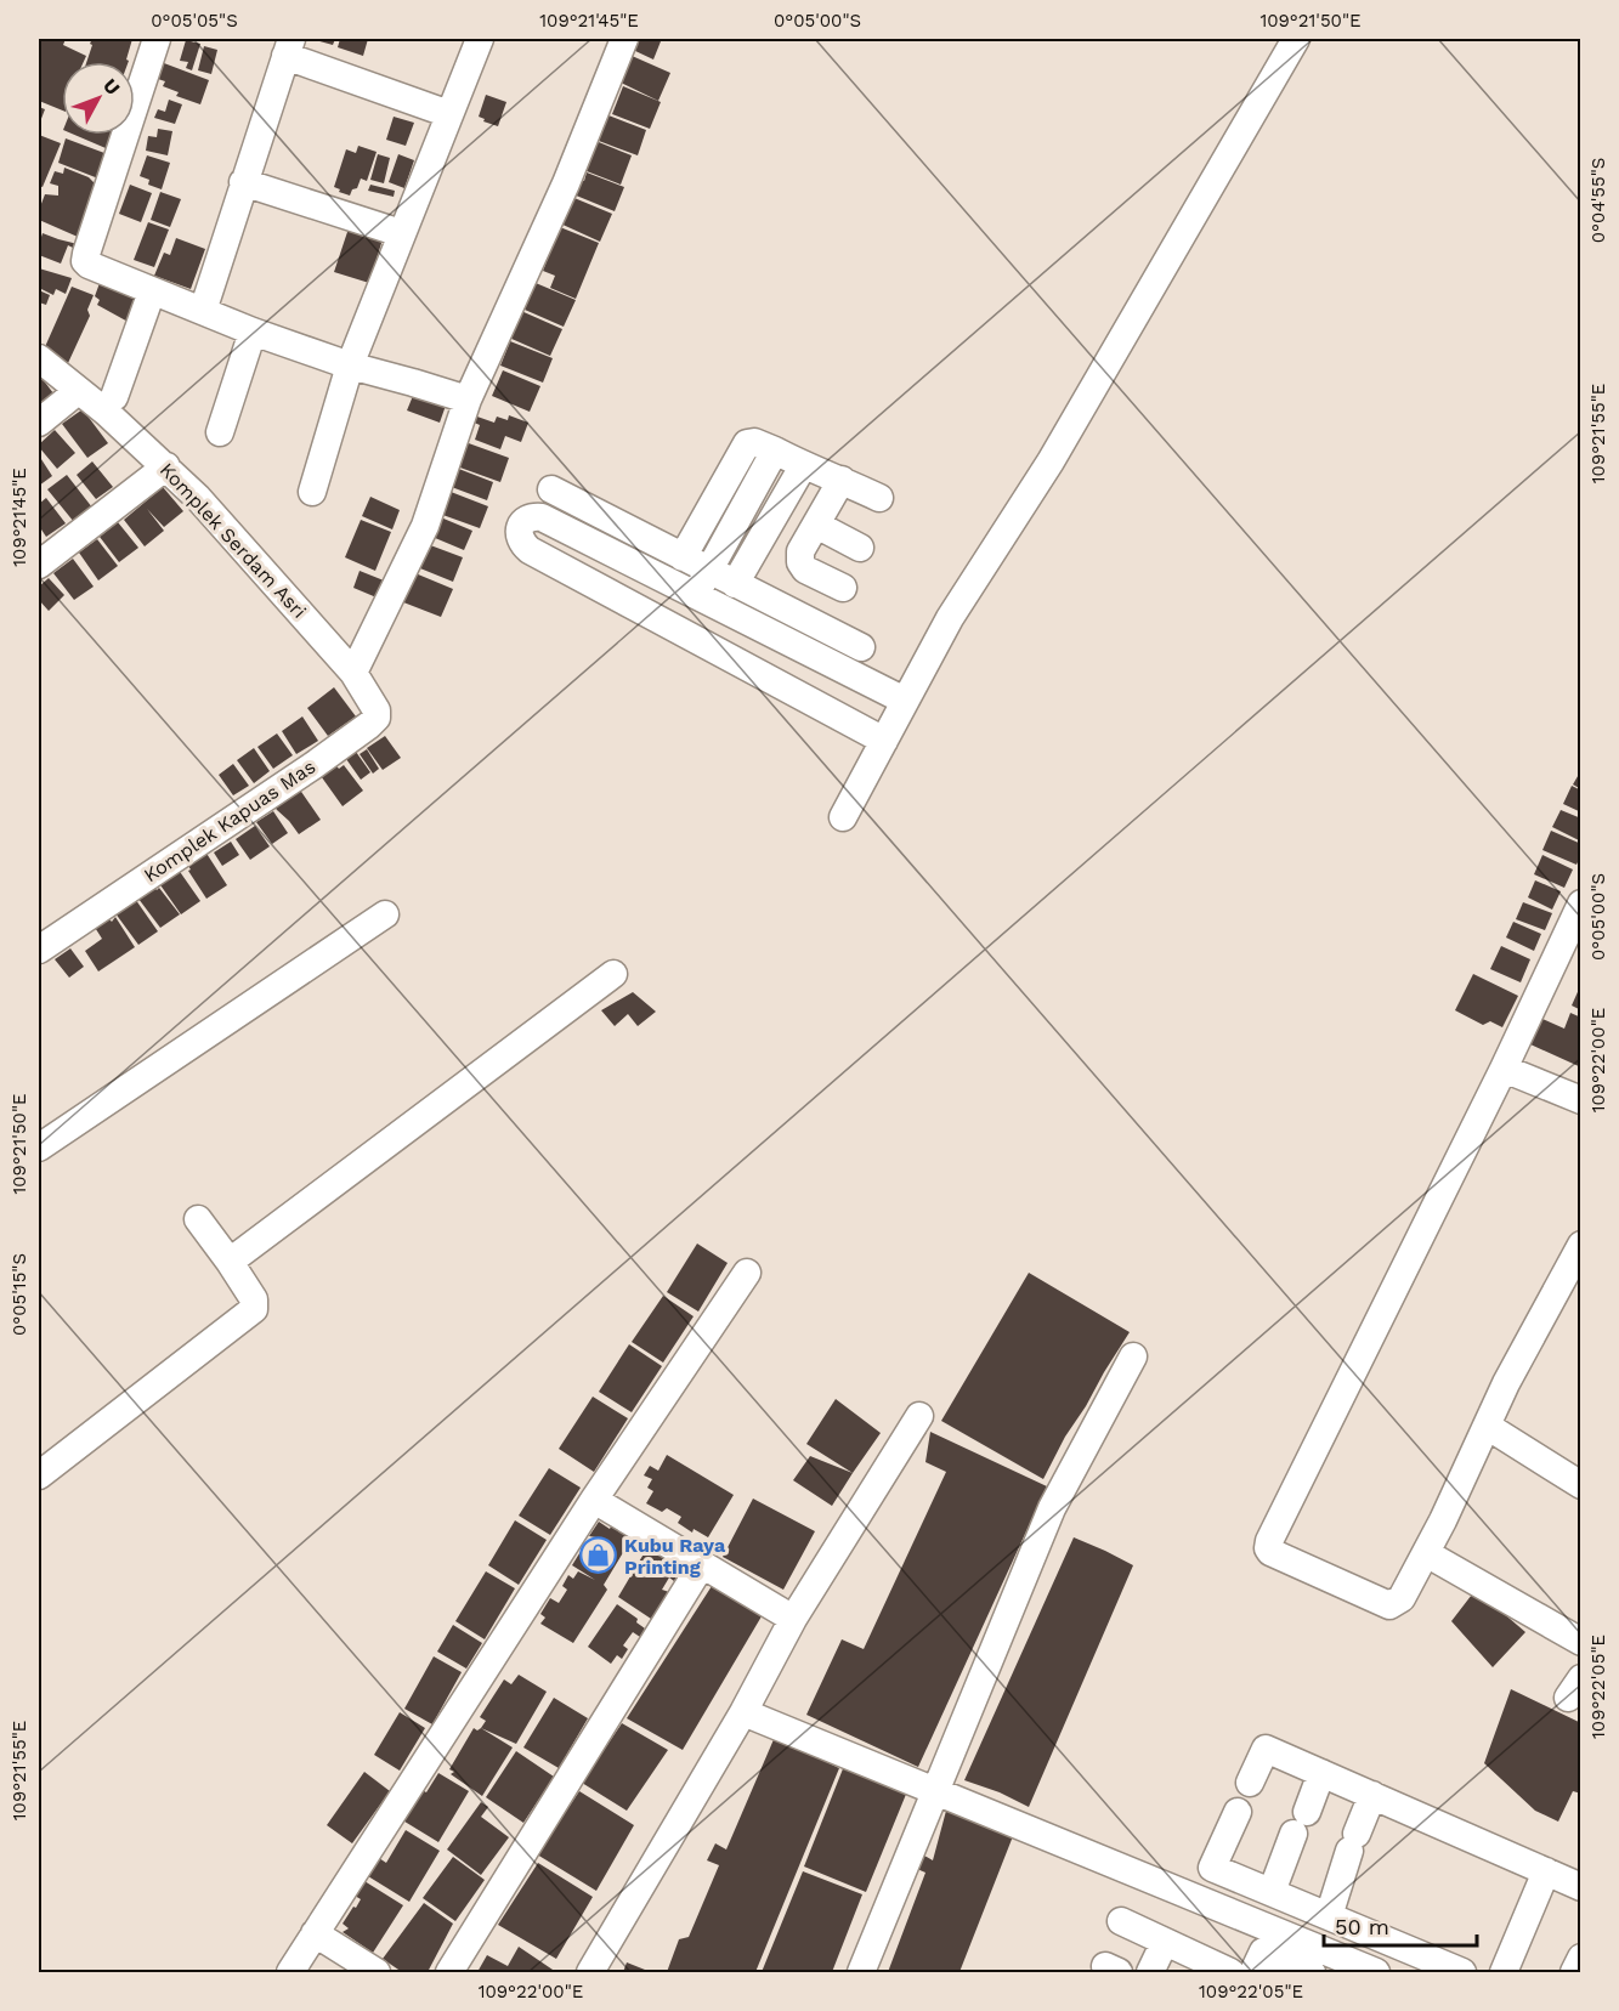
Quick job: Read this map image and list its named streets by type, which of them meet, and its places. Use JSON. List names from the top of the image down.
{
  "streets": {
    "street": ["Komplek Serdam Asri", "Komplek Kapuas Mas"]
  },
  "crossings": [
    ["Komplek Serdam Asri", "Komplek Kapuas Mas"]
  ],
  "places": {
    "shop": ["Kubu Raya Printing"]
  },
  "scale_bar": "50 m",
  "north": "top right",
  "coordinates": [
    "0°05'05\"S",
    "109°21'45\"E",
    "0°05'00\"S",
    "109°21'50\"E",
    "0°04'55\"S",
    "109°21'55\"E",
    "109°22'00\"E",
    "0°05'15\"S",
    "109°22'05\"E"
  ]
}
